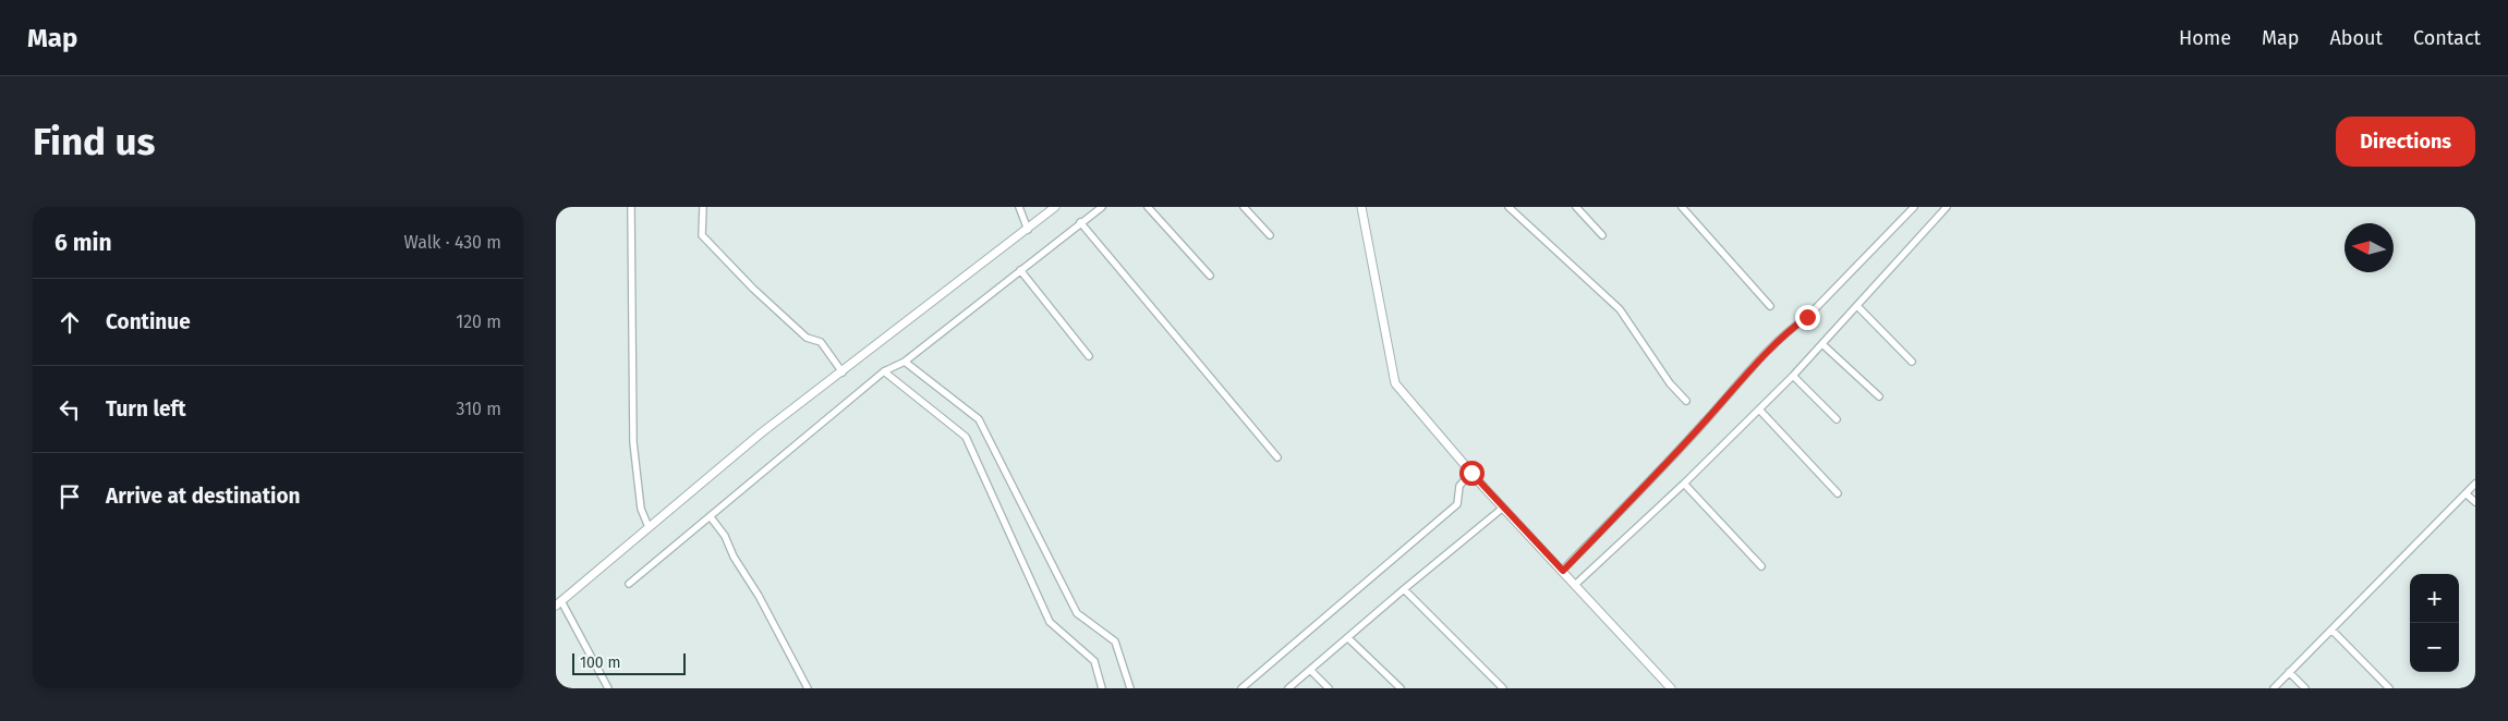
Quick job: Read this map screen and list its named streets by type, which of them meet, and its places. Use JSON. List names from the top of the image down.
{
  "scale_bar": "100 m",
  "north": "left",
  "page": {
    "header": "Map",
    "nav": [
      "Home",
      "Map",
      "About",
      "Contact"
    ],
    "buttons": "Directions",
    "title": "Find us",
    "heading": ["6 min", "Walk · 430 m"],
    "list": [
      ["Continue", "120 m"],
      ["Turn left", "310 m"],
      "Arrive at destination"
    ],
    "map_buttons": ["+", "−"],
    "scale": "100 m"
  }
}
